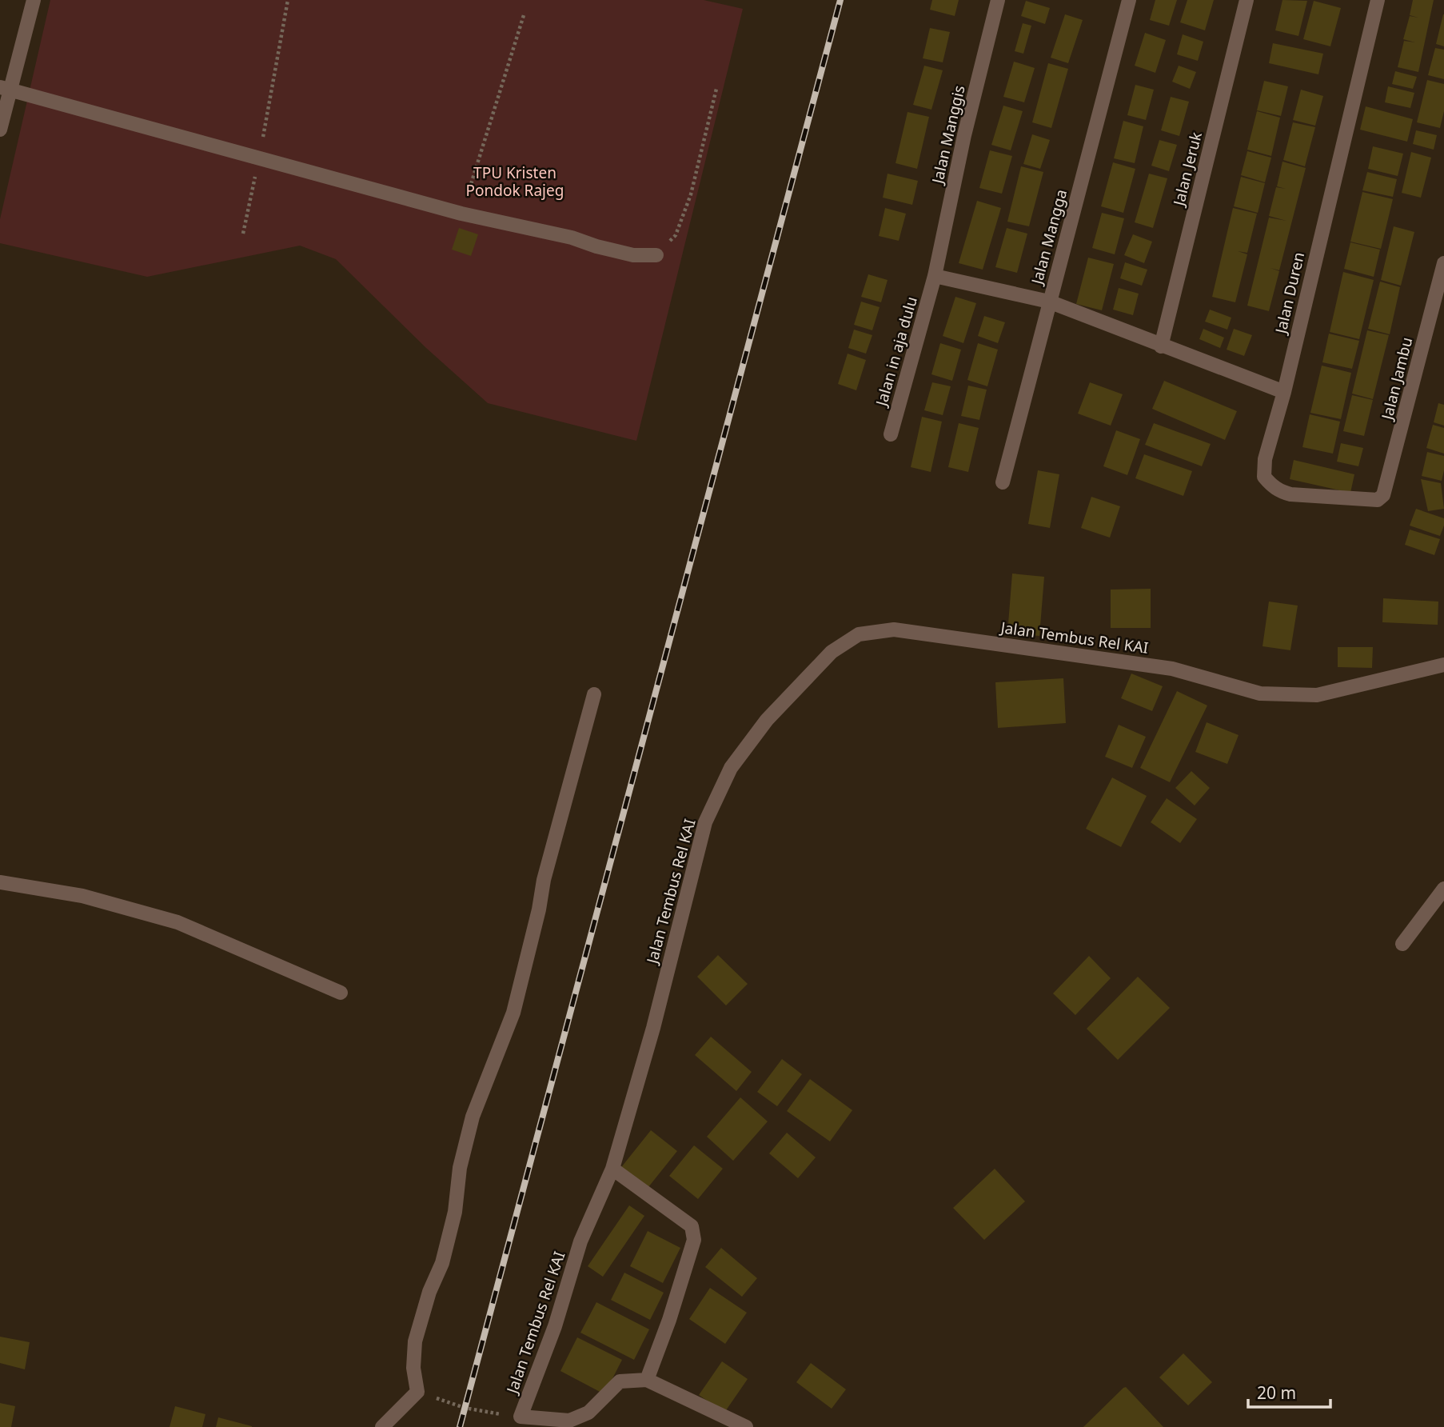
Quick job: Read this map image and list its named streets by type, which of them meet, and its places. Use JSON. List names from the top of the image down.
{
  "streets": {
    "street": [
      "Jalan Manggis",
      "Jalan Jeruk",
      "Jalan Mangga",
      "Jalan Duren",
      "Jalan in aja dulu",
      "Jalan Jambu",
      "Jalan Tembus Rel KAI"
    ]
  },
  "crossings": [
    ["Jalan Manggis", "Jalan in aja dulu"],
    ["Jalan Duren", "Jalan Jambu"]
  ],
  "parks": ["TPU Kristen Pondok Rajeg"],
  "scale_bar": "20 m"
}
